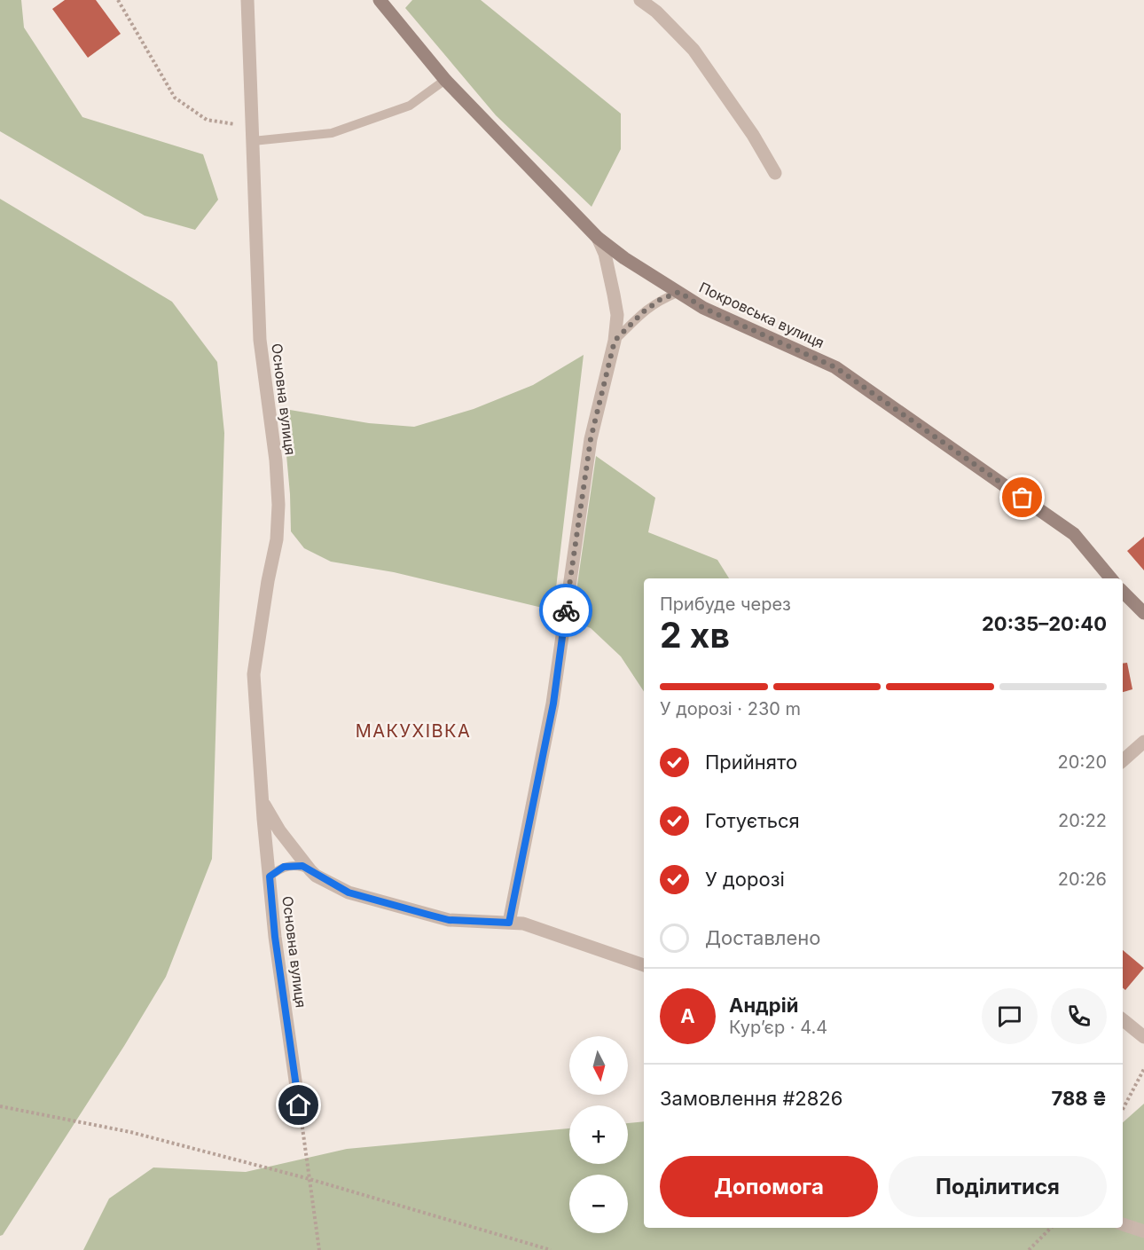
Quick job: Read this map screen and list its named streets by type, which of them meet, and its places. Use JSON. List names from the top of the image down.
{
  "streets": {
    "street": ["Покровська вулиця", "Основна вулиця"]
  },
  "districts": ["МАКУХІВКА"],
  "north": "bottom",
  "page": {
    "heading": ["2 хв", "Прибуде через", "20:35–20:40"],
    "panel": [
      "Андрій",
      "Кур’єр · 4.4",
      "Замовлення #2826",
      "788 ₴"
    ],
    "bar": "У дорозі · 230 m",
    "list": [
      ["Прийнято", "20:20"],
      ["Готується", "20:22"],
      ["У дорозі", "20:26"],
      "Доставлено"
    ],
    "round": "А",
    "map_buttons": ["+", "−"],
    "buttons": ["Допомога", "Поділитися"]
  }
}
